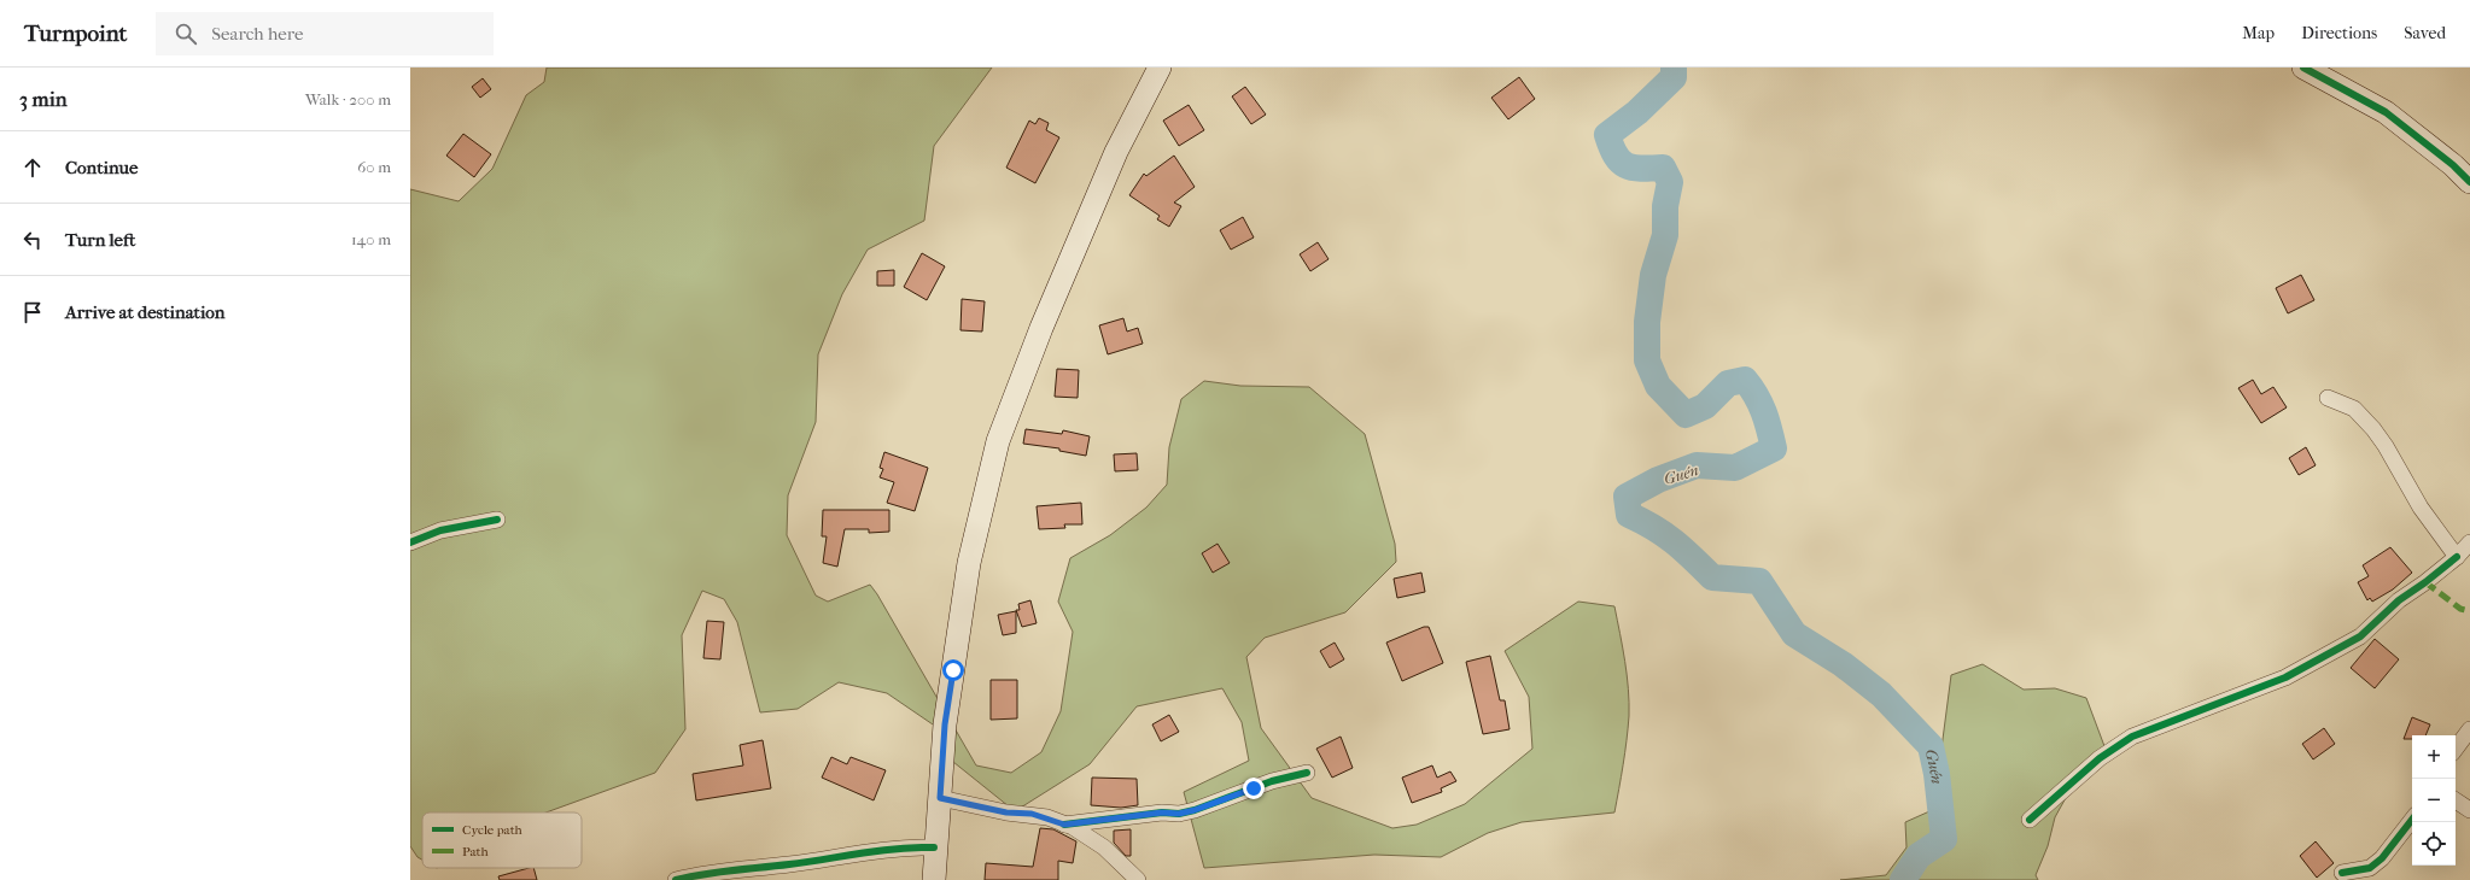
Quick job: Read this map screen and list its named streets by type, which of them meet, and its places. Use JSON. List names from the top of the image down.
{
  "water": ["Guén"],
  "legend": ["Cycle path", "Path"],
  "page": {
    "header": "Turnpoint",
    "search": "Search here",
    "nav": ["Map", "Directions", "Saved"],
    "heading": ["3 min", "Walk · 200 m"],
    "list": [
      ["Continue", "60 m"],
      ["Turn left", "140 m"],
      "Arrive at destination"
    ],
    "map_buttons": ["+", "−"]
  }
}
